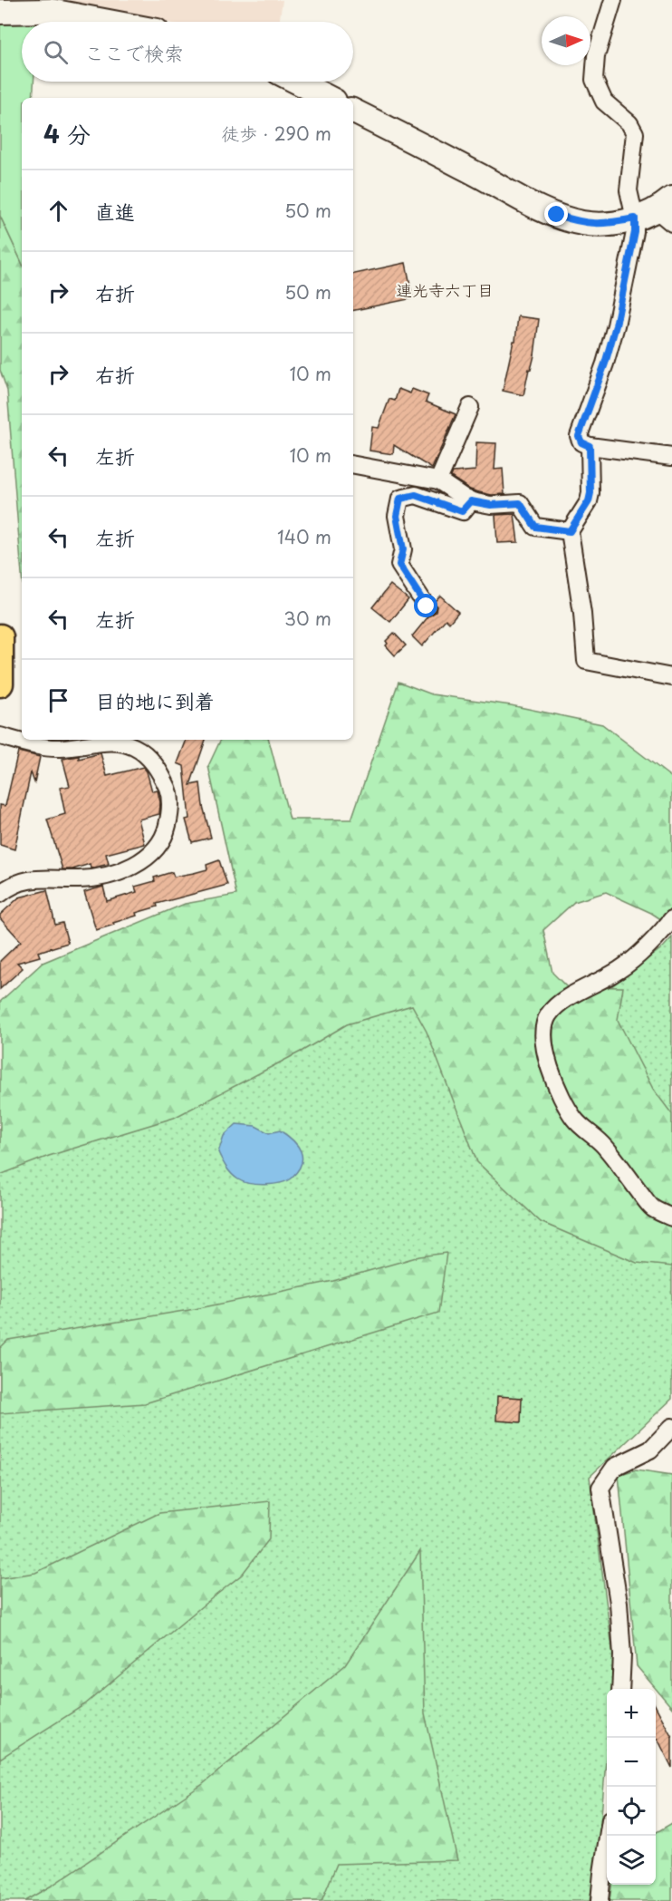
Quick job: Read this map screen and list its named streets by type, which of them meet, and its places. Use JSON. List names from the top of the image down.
{
  "districts": ["連光寺六丁目"],
  "north": "right",
  "page": {
    "search": "ここで検索",
    "heading": ["4 分", "徒歩 · 290 m"],
    "list": [
      ["直進", "50 m"],
      ["右折", "50 m"],
      ["右折", "10 m"],
      ["左折", "10 m"],
      ["左折", "140 m"],
      ["左折", "30 m"],
      "目的地に到着"
    ],
    "map_buttons": ["+", "−"]
  }
}
